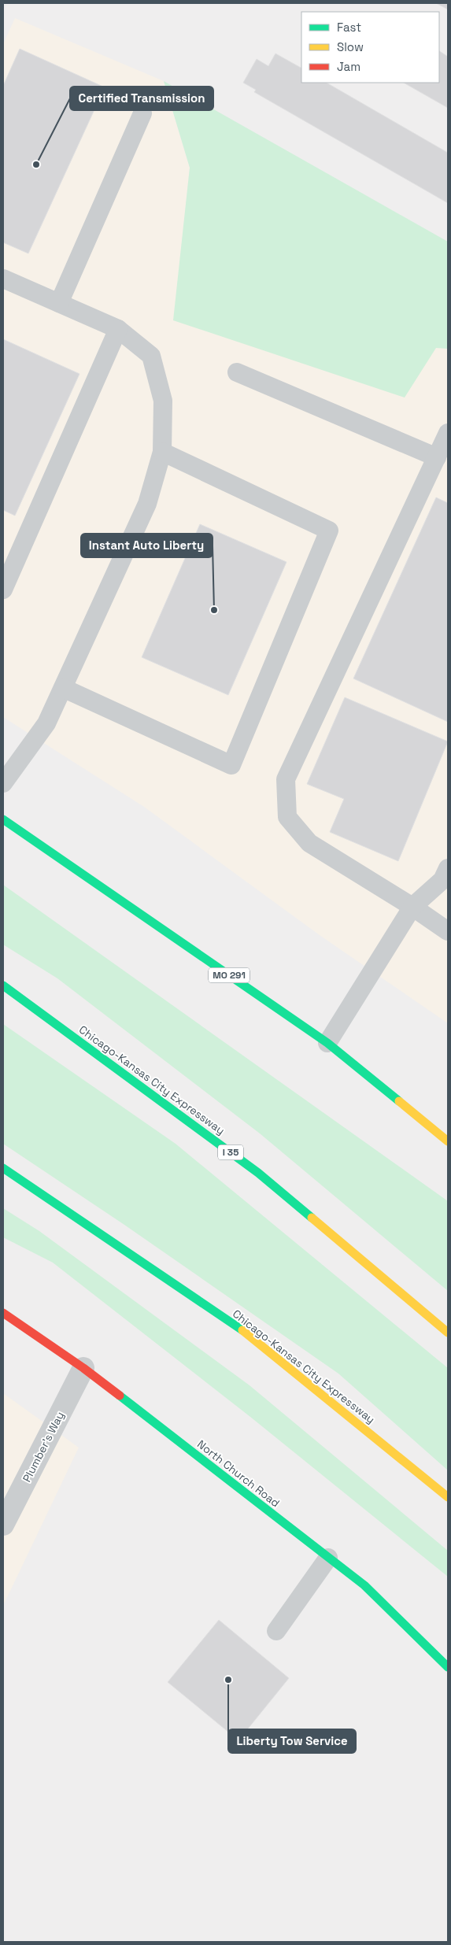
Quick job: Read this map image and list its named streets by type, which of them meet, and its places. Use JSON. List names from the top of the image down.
{
  "streets": {
    "main road": [
      "MO 291",
      "Chicago-Kansas City Expressway",
      "I 35",
      "North Church Road"
    ],
    "street": ["Plumber's Way"]
  },
  "crossings": [
    ["Plumber's Way", "North Church Road"]
  ],
  "places": ["Certified Transmission", "Instant Auto Liberty", "Liberty Tow Service"],
  "legend": ["Fast", "Slow", "Jam"]
}
